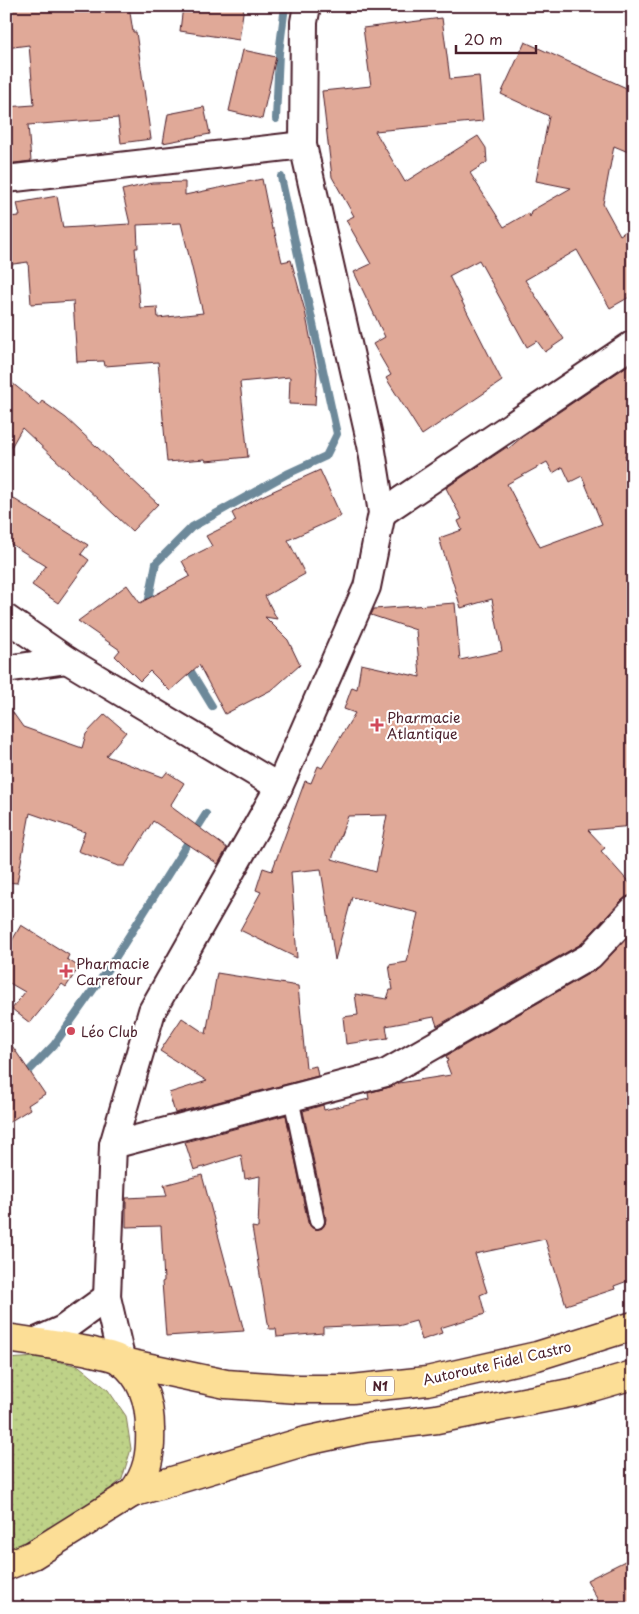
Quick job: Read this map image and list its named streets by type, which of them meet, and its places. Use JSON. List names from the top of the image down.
{
  "streets": {
    "highway": ["Autoroute Fidel Castro", "N1"]
  },
  "places": {
    "health": ["Pharmacie Atlantique", "Pharmacie Carrefour"],
    "other": ["Léo Club"]
  },
  "scale_bar": "20 m"
}
